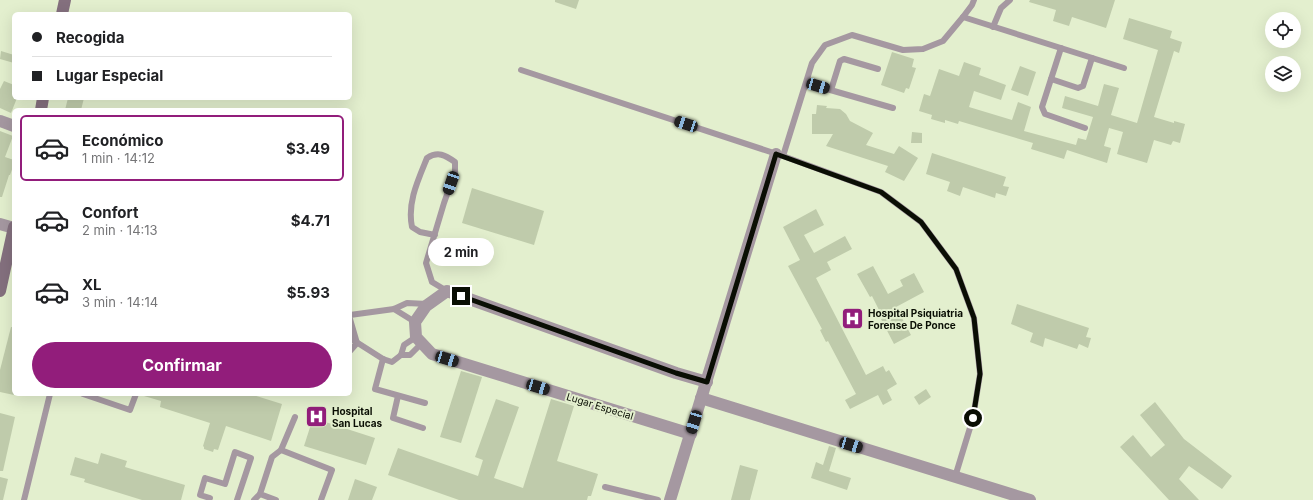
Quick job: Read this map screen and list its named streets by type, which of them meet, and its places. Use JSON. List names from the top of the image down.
{
  "streets": {
    "street": ["Lugar Especial"]
  },
  "places": {
    "hospital": ["Hospital Psiquiatria Forense De Ponce", "Hospital San Lucas"]
  },
  "page": {
    "banner": ["Recogida", "Lugar Especial"],
    "list": [
      {
        "name": "Económico",
        "note": "1 min · 14:12",
        "value": "$3.49"
      },
      {
        "name": "Confort",
        "note": "2 min · 14:13",
        "value": "$4.71"
      },
      {
        "name": "XL",
        "note": "3 min · 14:14",
        "value": "$5.93"
      }
    ],
    "bubble": "2 min",
    "buttons": "Confirmar"
  }
}
